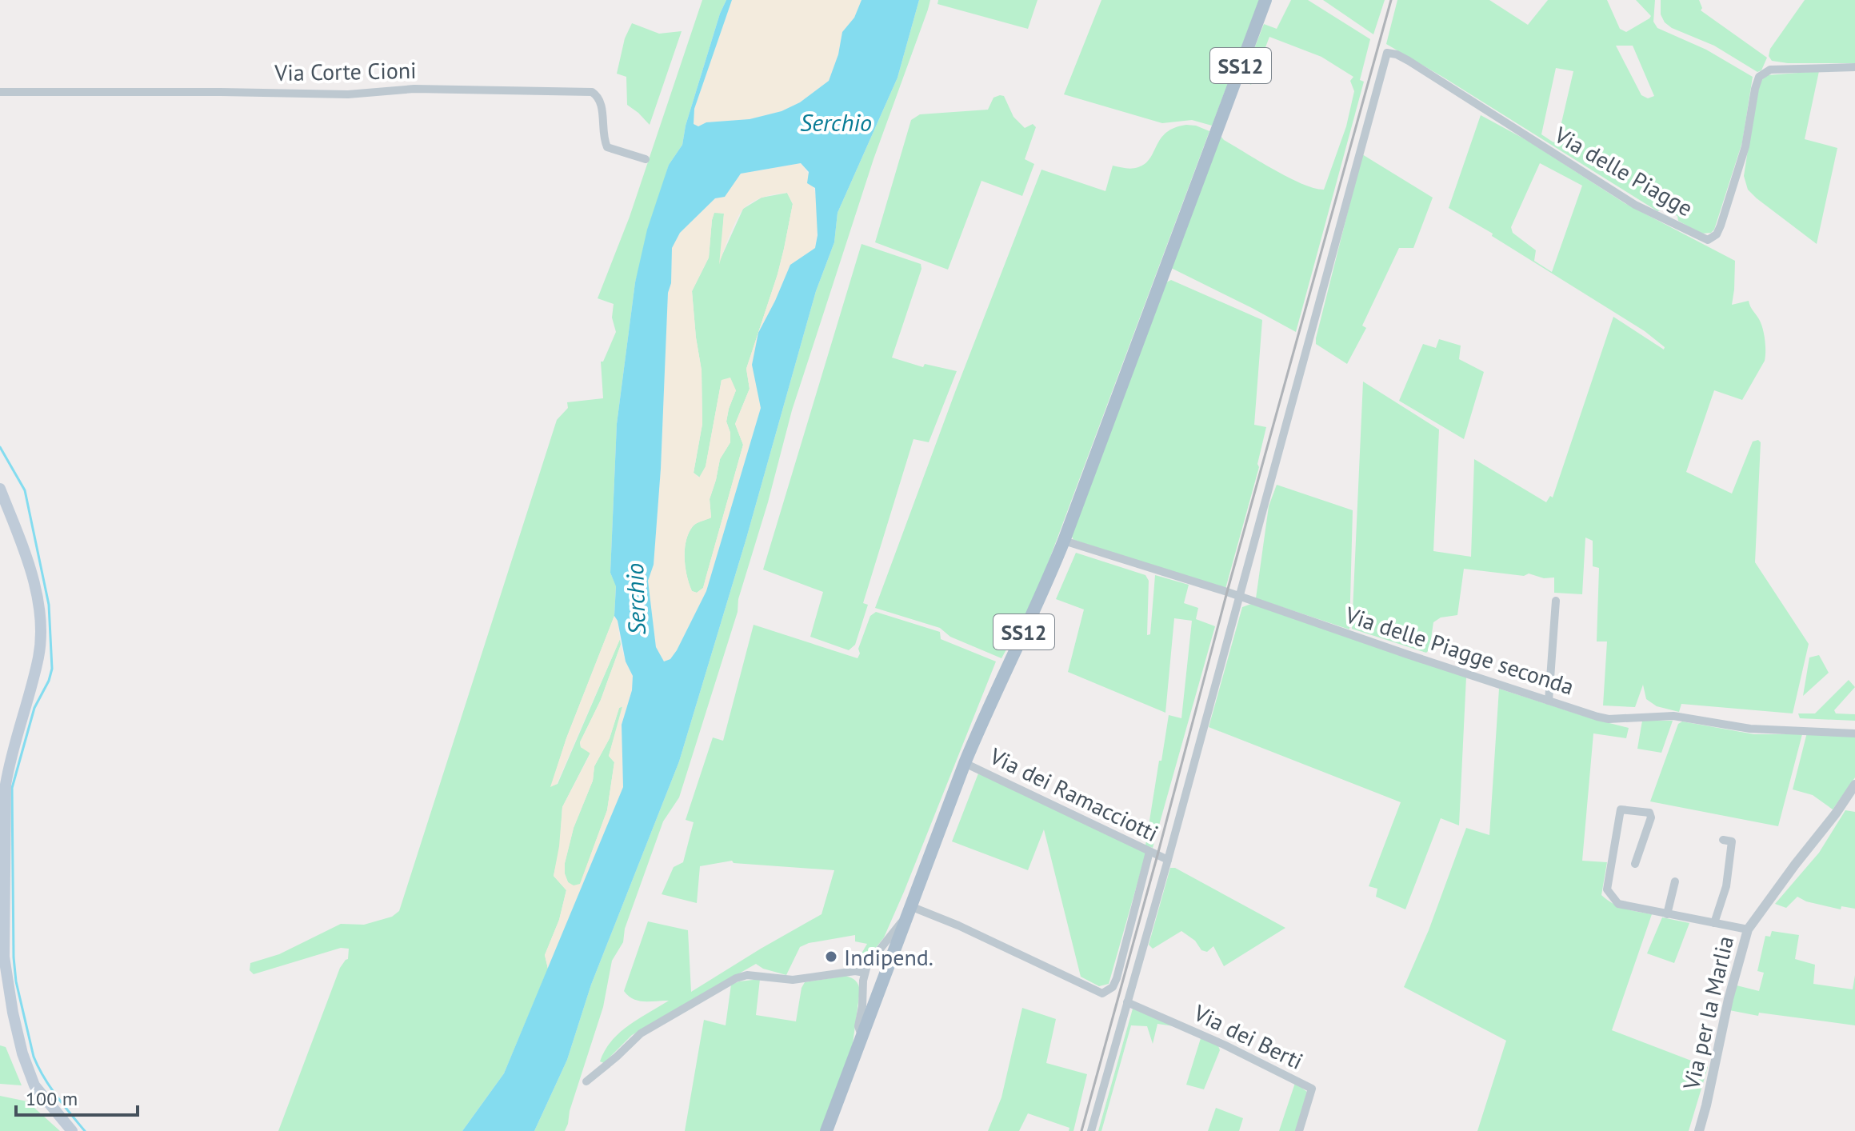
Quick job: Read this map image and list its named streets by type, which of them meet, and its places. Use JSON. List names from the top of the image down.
{
  "streets": {
    "main road": ["SS12"],
    "street": [
      "Via Corte Cioni",
      "Via delle Piagge",
      "Via delle Piagge seconda",
      "Via dei Ramacciotti",
      "Via per la Marlia",
      "Via dei Berti"
    ]
  },
  "crossings": [
    ["SS12", "Via delle Piagge seconda"],
    ["SS12", "Via dei Ramacciotti"],
    ["Via delle Piagge", "Via delle Piagge seconda"]
  ],
  "water": ["Serchio"],
  "places": ["Indipend."],
  "scale_bar": "100 m"
}
